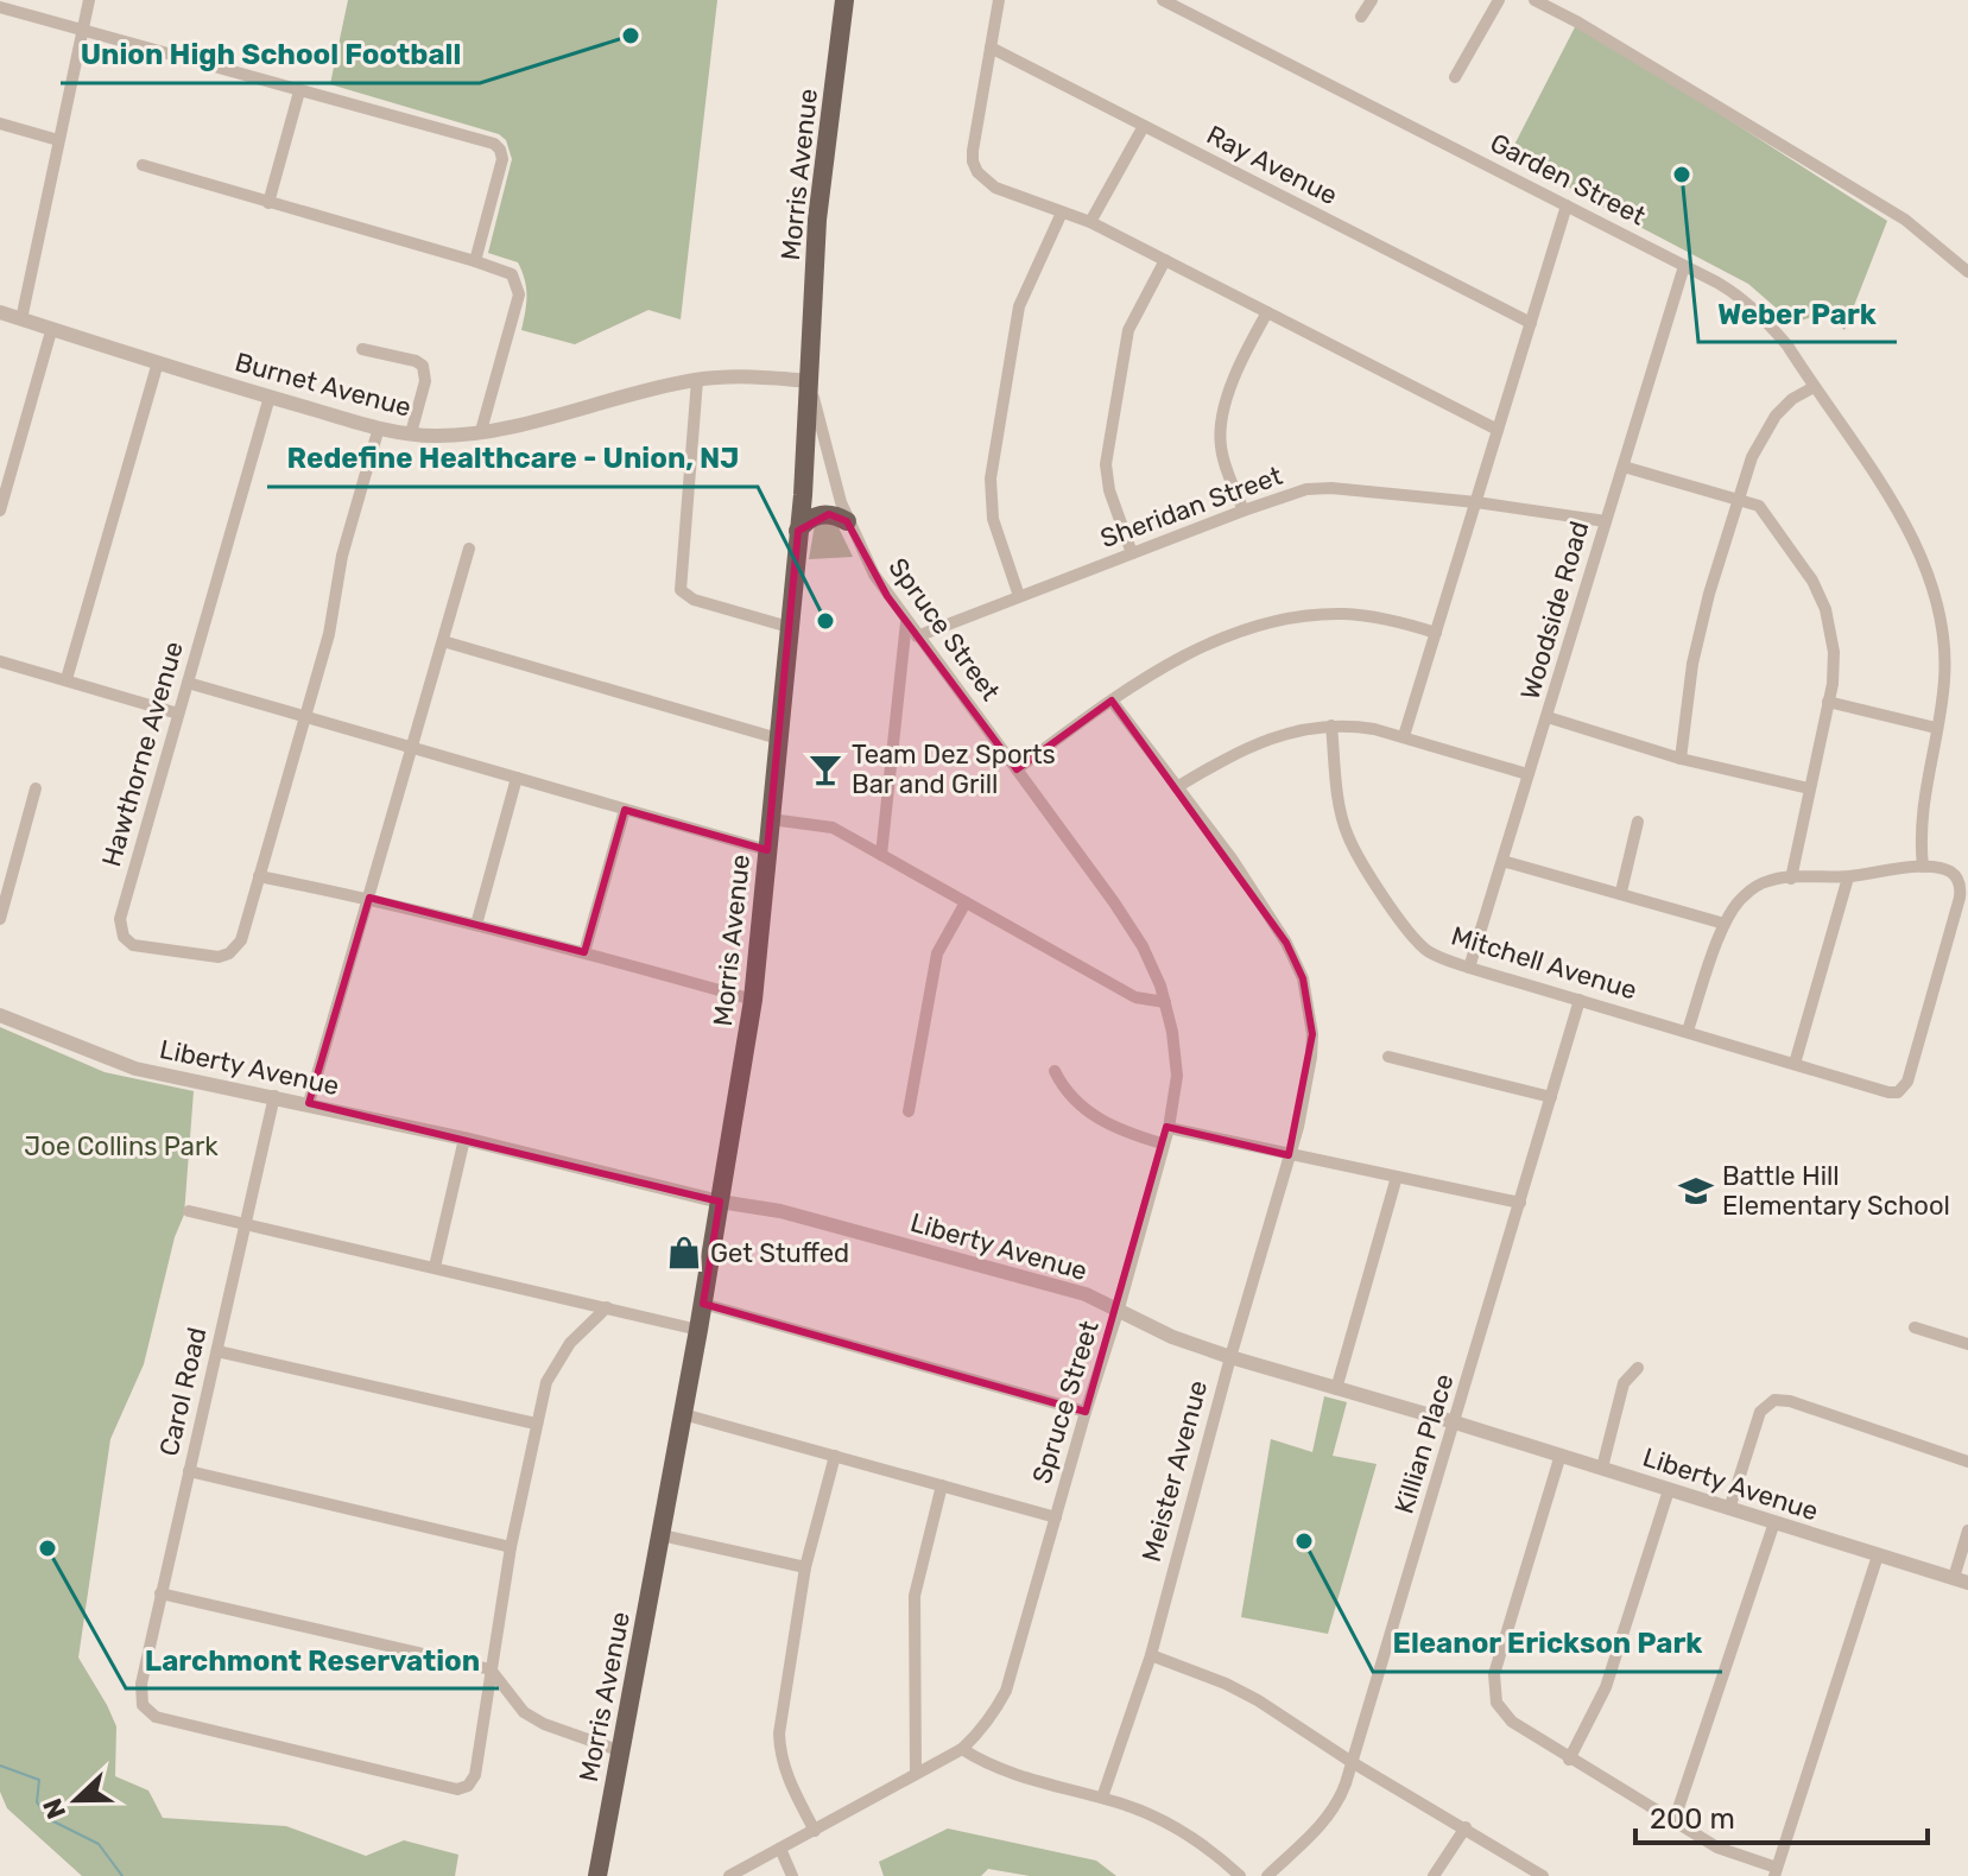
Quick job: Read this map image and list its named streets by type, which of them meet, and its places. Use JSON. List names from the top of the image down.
{
  "streets": {
    "main road": ["Morris Avenue"],
    "street": [
      "Ray Avenue",
      "Garden Street",
      "Burnet Avenue",
      "Sheridan Street",
      "Woodside Road",
      "Spruce Street",
      "Hawthorne Avenue",
      "Mitchell Avenue",
      "Liberty Avenue",
      "Carol Road",
      "Killian Place",
      "Meister Avenue"
    ]
  },
  "crossings": [
    ["Morris Avenue", "Burnet Avenue"],
    ["Morris Avenue", "Spruce Street"],
    ["Morris Avenue", "Liberty Avenue"],
    ["Garden Street", "Woodside Road"],
    ["Garden Street", "Mitchell Avenue"],
    ["Burnet Avenue", "Spruce Street"],
    ["Burnet Avenue", "Hawthorne Avenue"],
    ["Sheridan Street", "Woodside Road"],
    ["Sheridan Street", "Spruce Street"],
    ["Woodside Road", "Mitchell Avenue"],
    ["Spruce Street", "Liberty Avenue"],
    ["Mitchell Avenue", "Killian Place"],
    ["Liberty Avenue", "Carol Road"],
    ["Liberty Avenue", "Killian Place"],
    ["Liberty Avenue", "Meister Avenue"]
  ],
  "parks": ["Joe Collins Park"],
  "places": {
    "other": [
      "Union High School Football",
      "Weber Park",
      "Redefine Healthcare - Union, NJ",
      "Eleanor Erickson Park",
      "Larchmont Reservation"
    ],
    "bar": ["Team Dez Sports Bar and Grill"],
    "school or university": ["Battle Hill Elementary School"],
    "shop": ["Get Stuffed"]
  },
  "scale_bar": "200 m",
  "north": "left"
}
